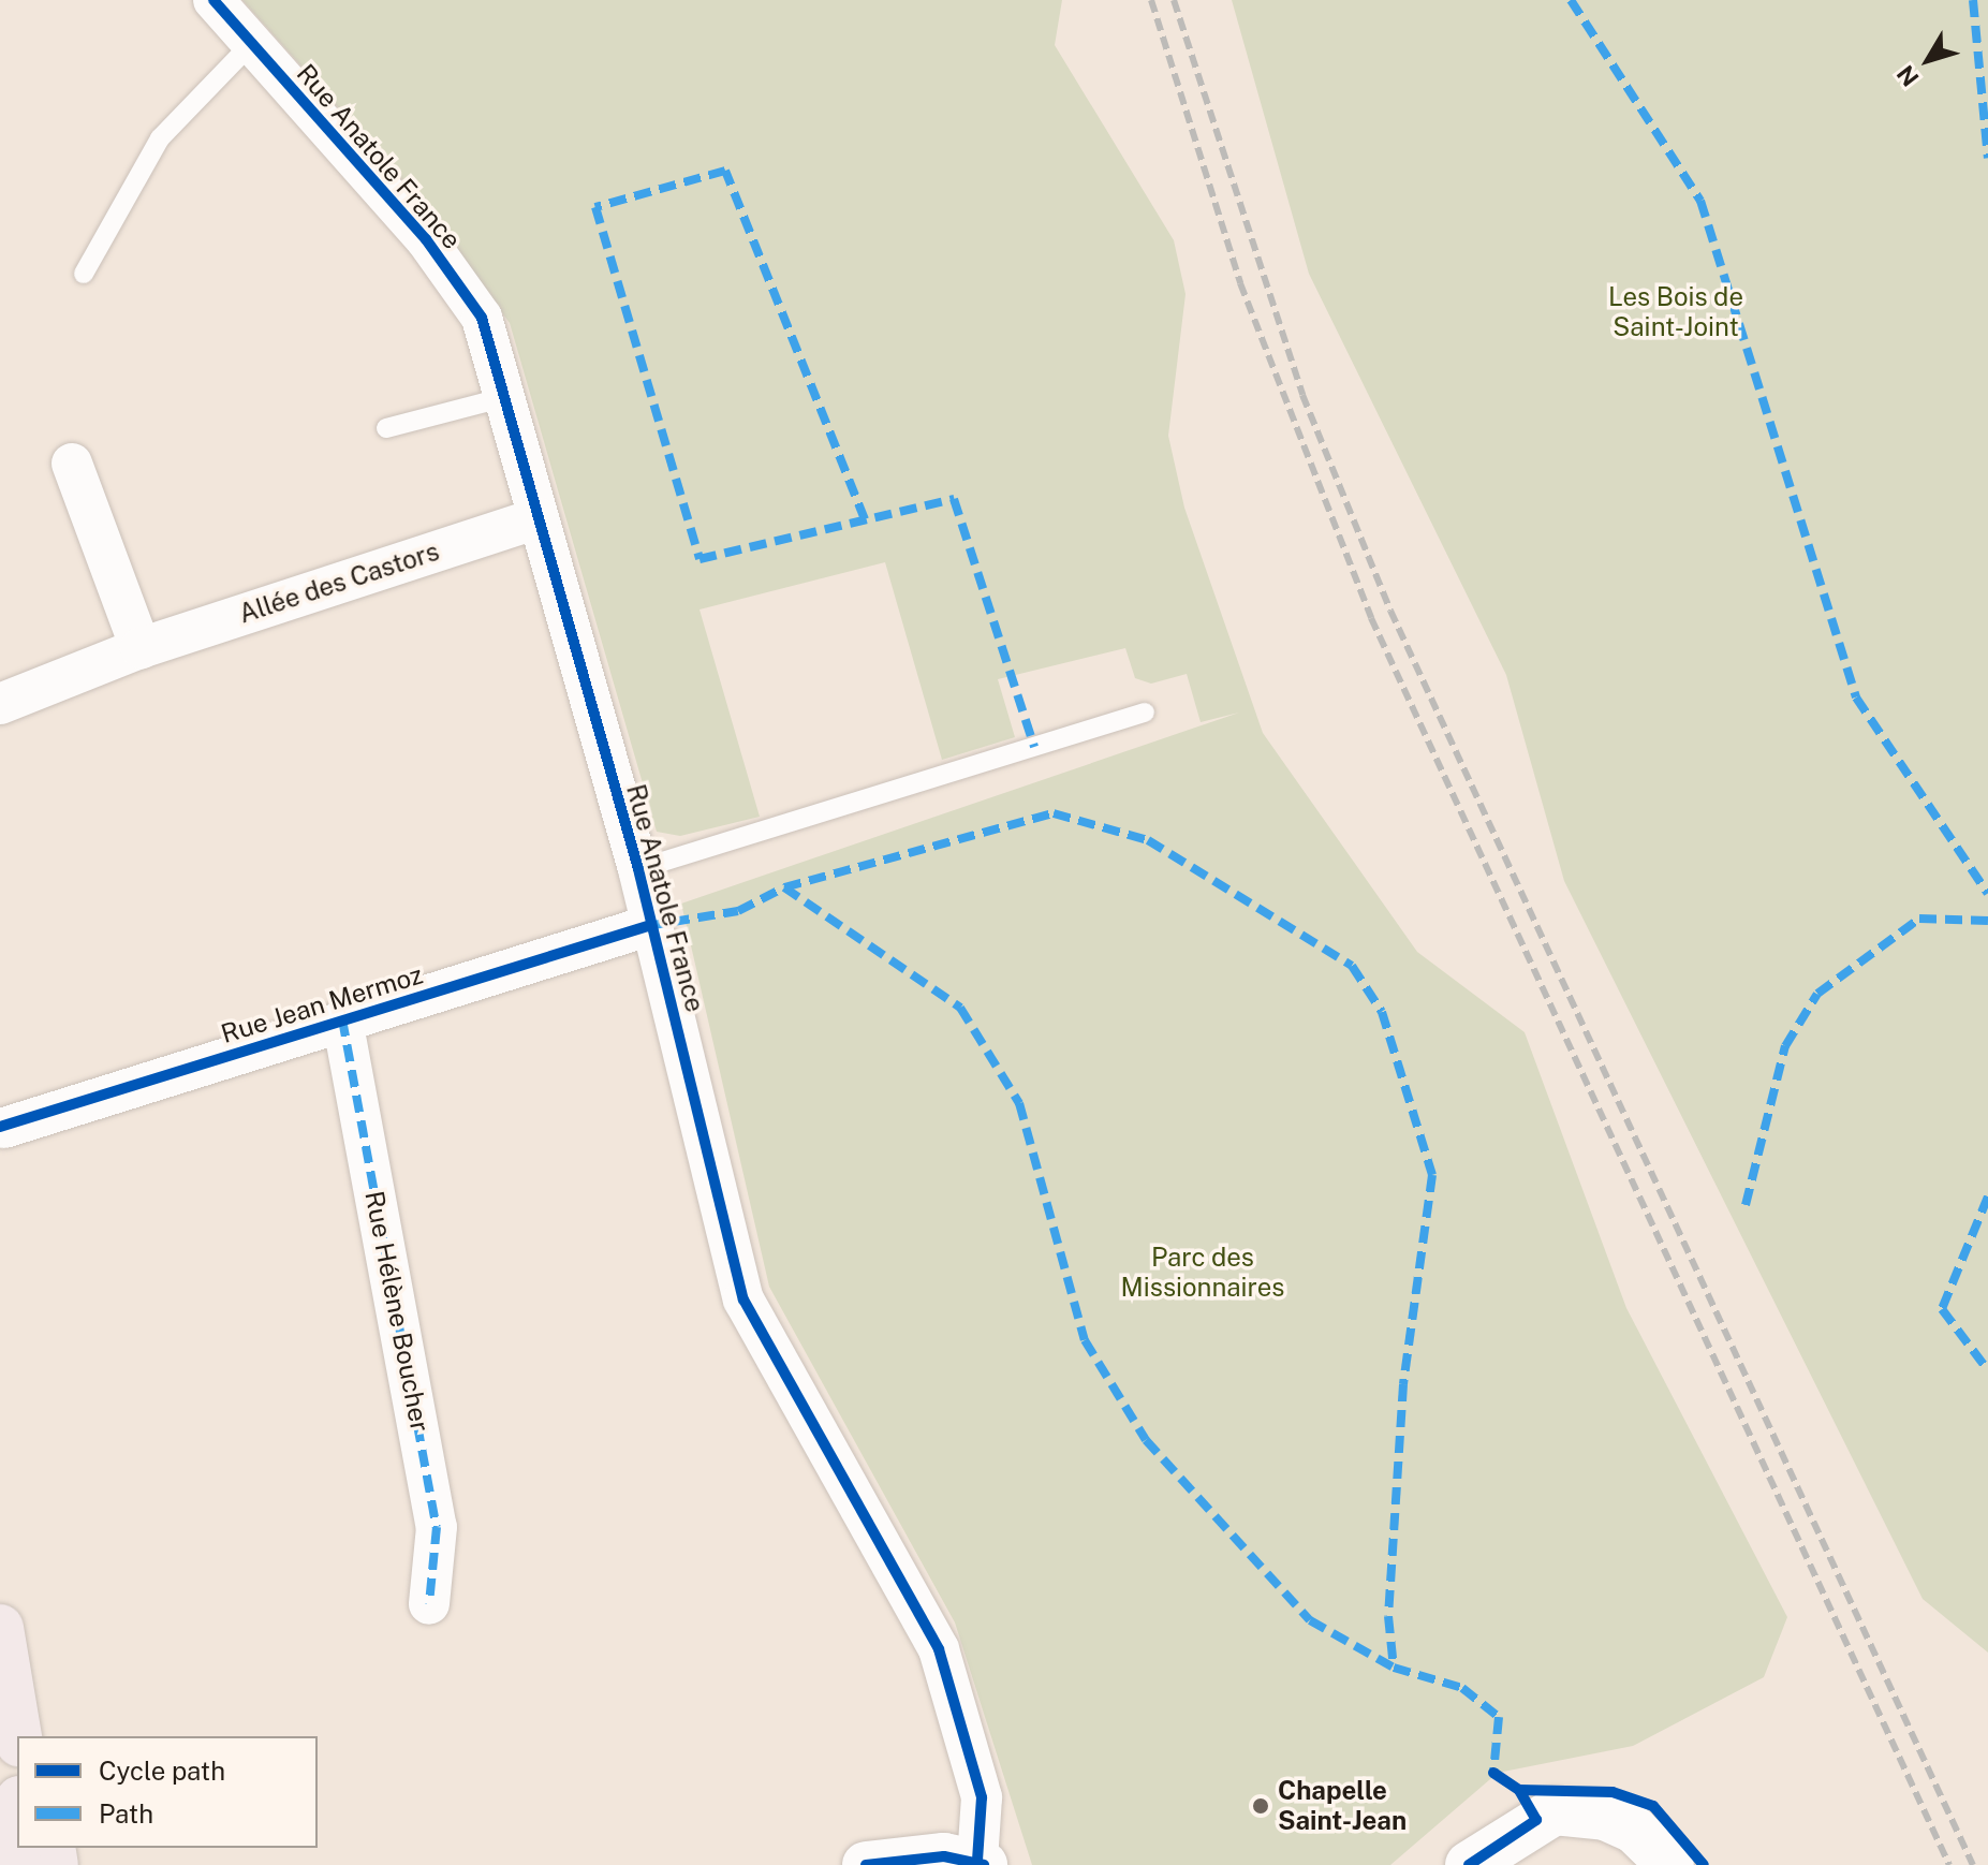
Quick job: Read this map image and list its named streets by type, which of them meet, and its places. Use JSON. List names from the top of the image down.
{
  "streets": {
    "street": [
      "Rue Anatole France",
      "Allée des Castors",
      "Rue Jean Mermoz",
      "Rue Hélène Boucher"
    ]
  },
  "crossings": [
    ["Rue Anatole France", "Allée des Castors"],
    ["Rue Anatole France", "Rue Jean Mermoz"],
    ["Rue Jean Mermoz", "Rue Hélène Boucher"]
  ],
  "parks": ["Les Bois de Saint-Joint", "Parc des Missionnaires"],
  "places": ["Chapelle Saint-Jean"],
  "legend": ["Cycle path", "Path"],
  "north": "bottom left"
}
